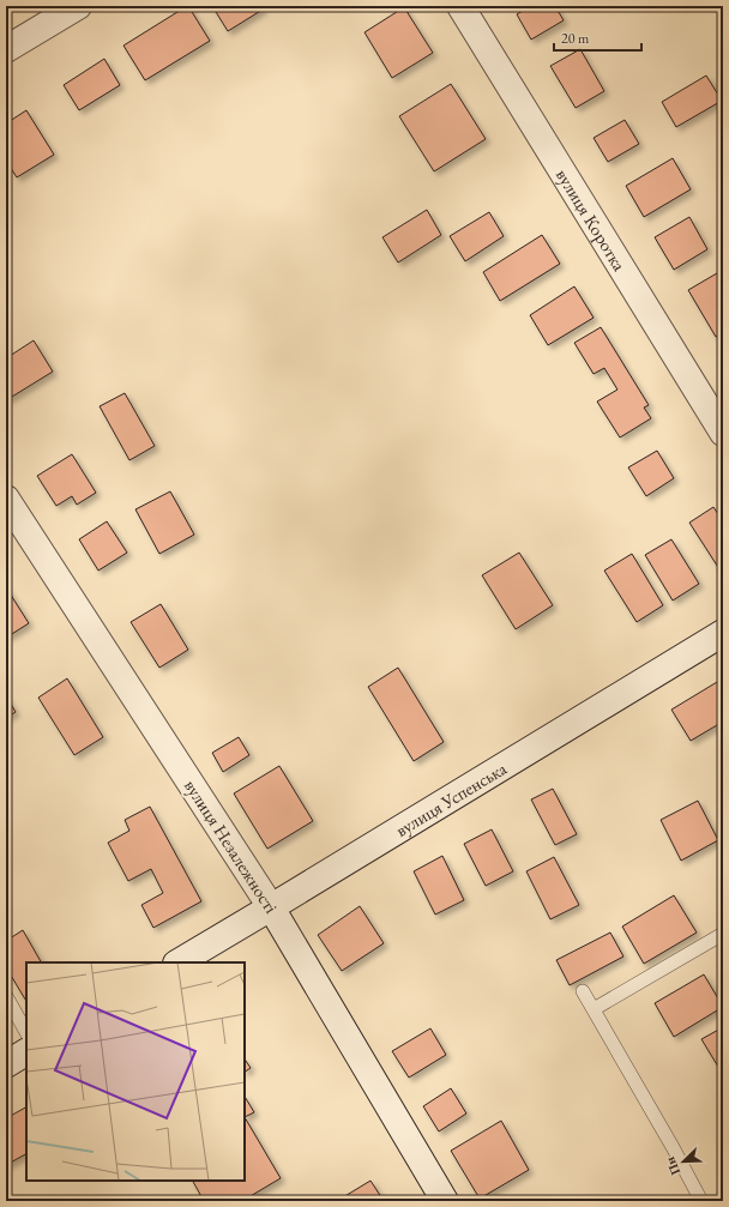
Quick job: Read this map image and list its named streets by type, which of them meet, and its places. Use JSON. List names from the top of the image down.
{
  "streets": {
    "street": ["вулиця Коротка", "вулиця Успенська", "вулиця Незалежності"]
  },
  "crossings": [
    ["вулиця Успенська", "вулиця Незалежності"]
  ],
  "scale_bar": "20 m",
  "north": "bottom left"
}
